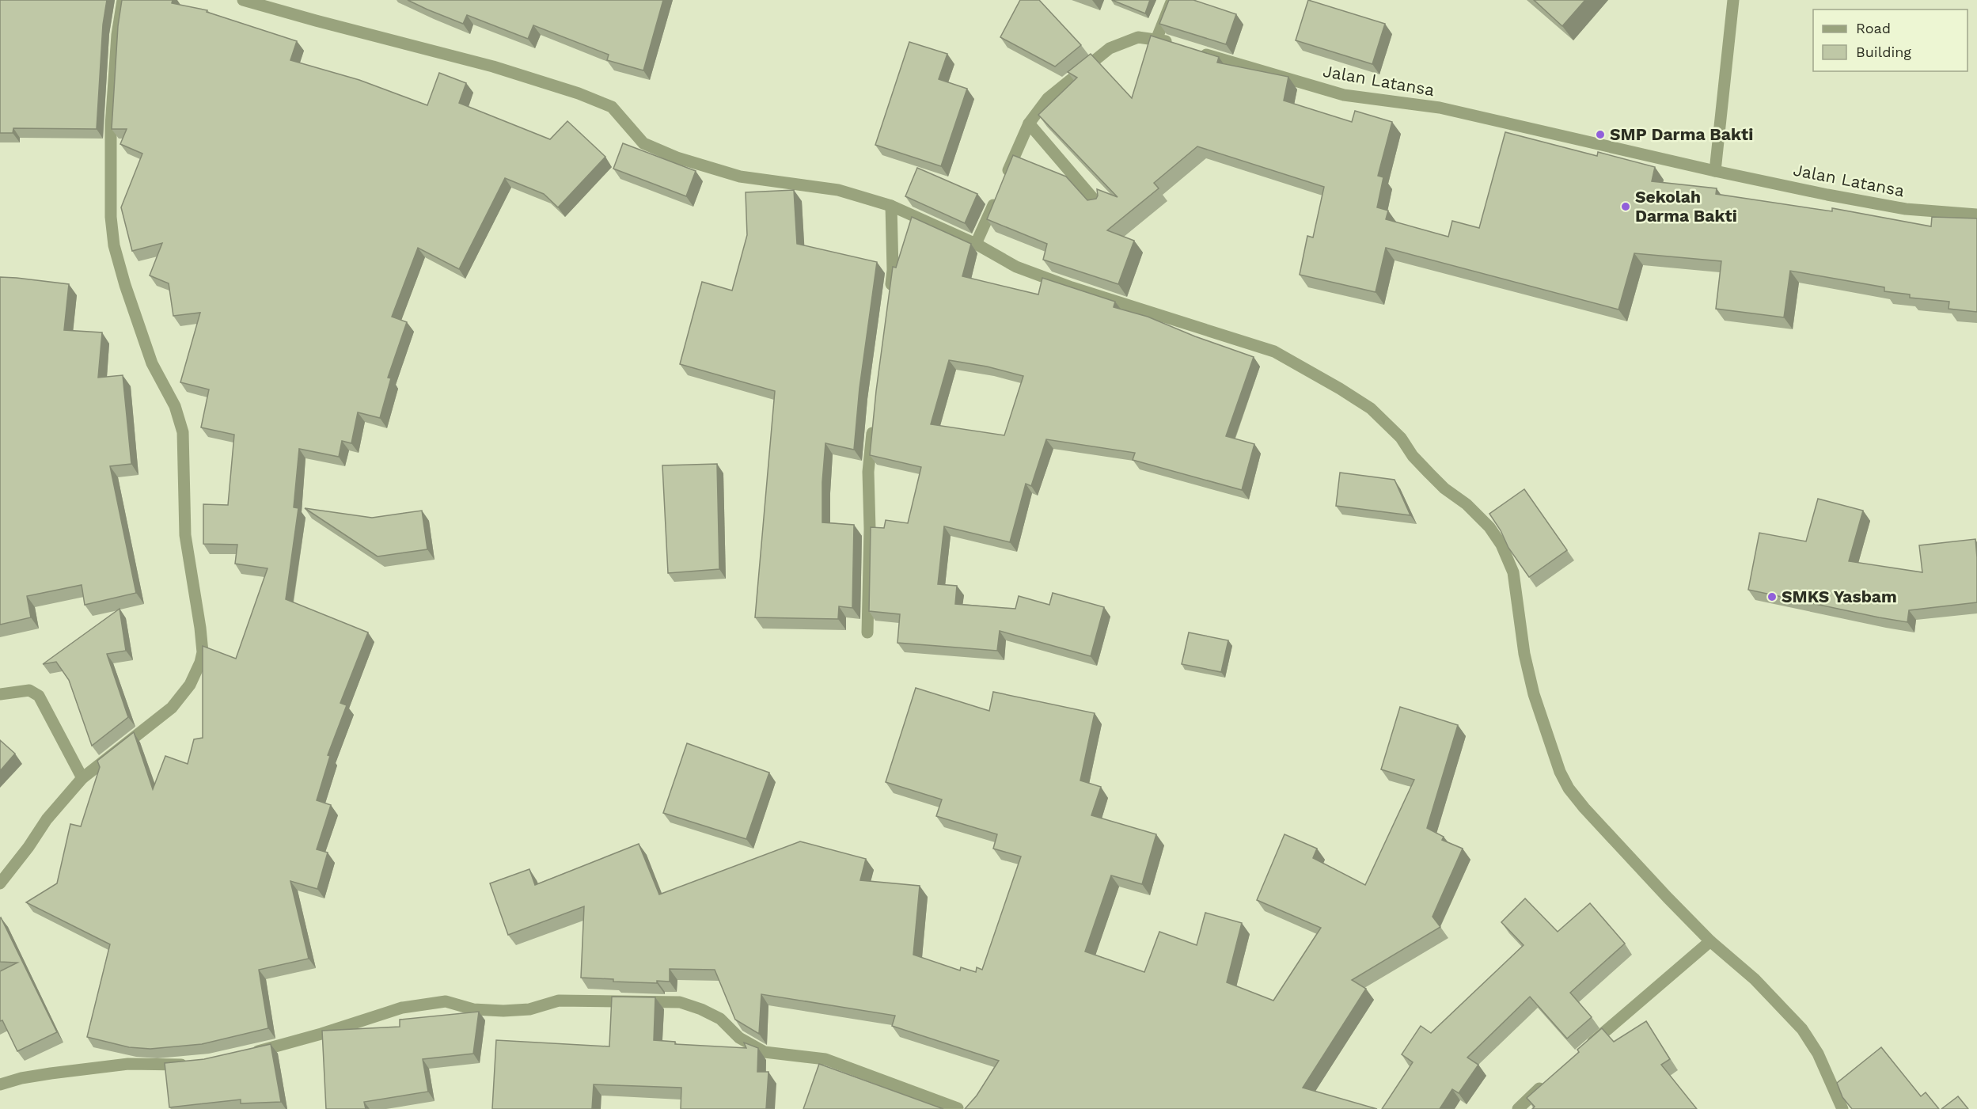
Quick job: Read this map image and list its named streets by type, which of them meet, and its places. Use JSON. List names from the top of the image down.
{
  "streets": {
    "street": ["Jalan Latansa"]
  },
  "places": ["SMP Darma Bakti", "Sekolah Darma Bakti", "SMKS Yasbam"],
  "legend": ["Road", "Building"]
}
